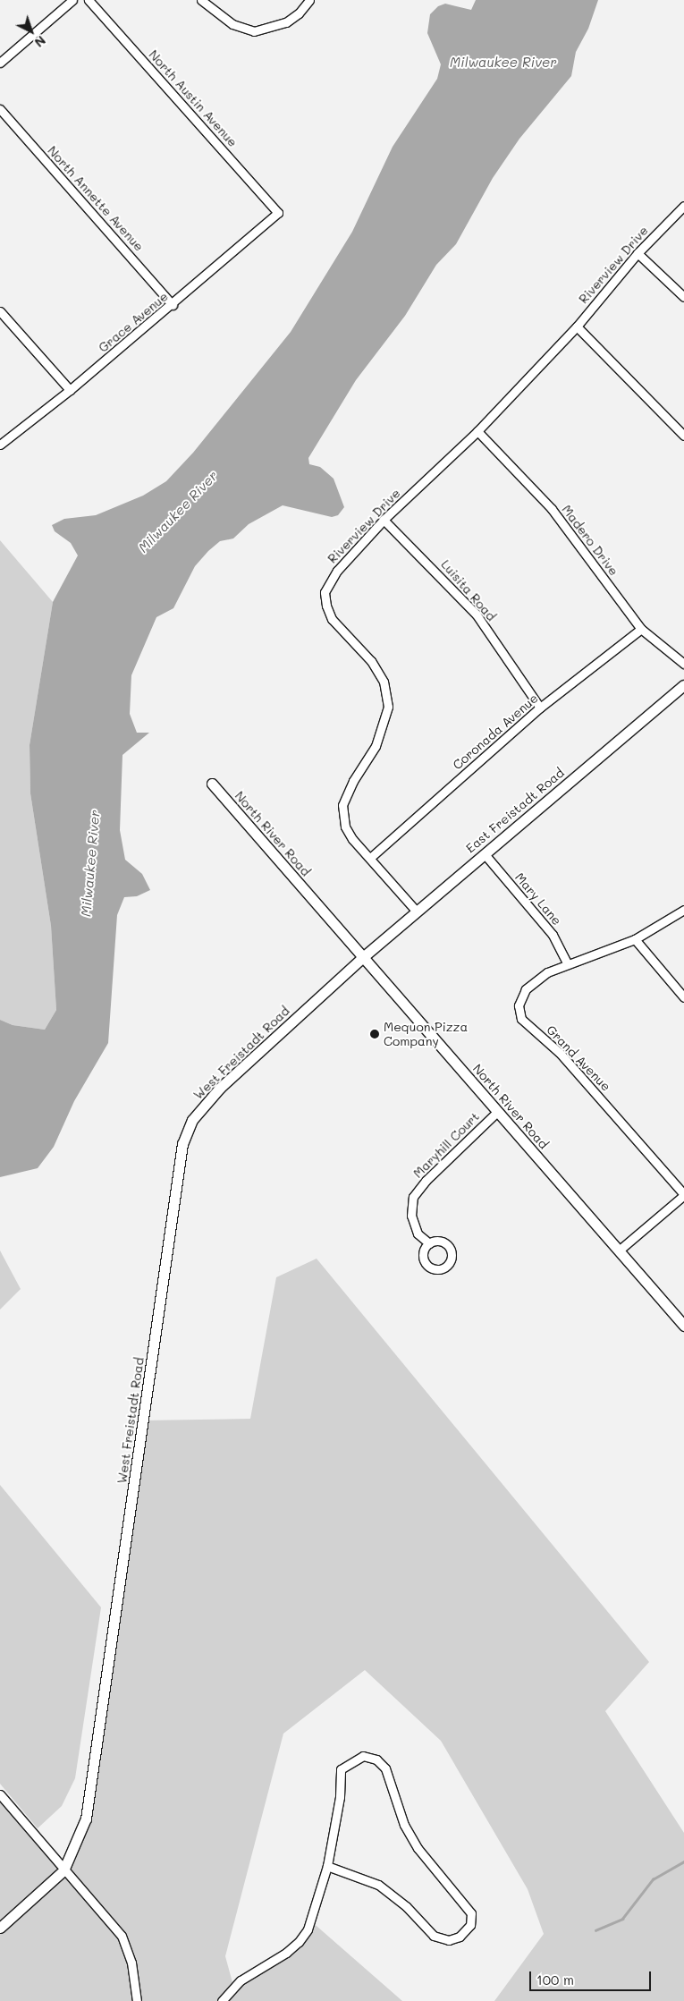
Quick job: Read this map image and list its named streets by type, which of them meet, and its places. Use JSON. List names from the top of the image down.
{
  "streets": {
    "street": [
      "North Austin Avenue",
      "North Annette Avenue",
      "Riverview Drive",
      "Grace Avenue",
      "Madero Drive",
      "Luisita Road",
      "Coronada Avenue",
      "East Freistadt Road",
      "North River Road",
      "Mary Lane",
      "West Freistadt Road",
      "Grand Avenue",
      "Maryhill Court"
    ]
  },
  "crossings": [
    ["North Austin Avenue", "Grace Avenue"],
    ["North Annette Avenue", "Grace Avenue"],
    ["Riverview Drive", "Madero Drive"],
    ["Riverview Drive", "Luisita Road"],
    ["Riverview Drive", "Coronada Avenue"],
    ["Riverview Drive", "East Freistadt Road"],
    ["Madero Drive", "Coronada Avenue"],
    ["Luisita Road", "Coronada Avenue"],
    ["East Freistadt Road", "North River Road"],
    ["East Freistadt Road", "Mary Lane"],
    ["East Freistadt Road", "West Freistadt Road"],
    ["North River Road", "West Freistadt Road"],
    ["North River Road", "Maryhill Court"],
    ["Mary Lane", "Grand Avenue"]
  ],
  "water": ["Milwaukee River"],
  "places": ["Mequon Pizza Company"],
  "scale_bar": "100 m",
  "north": "bottom right"
}
